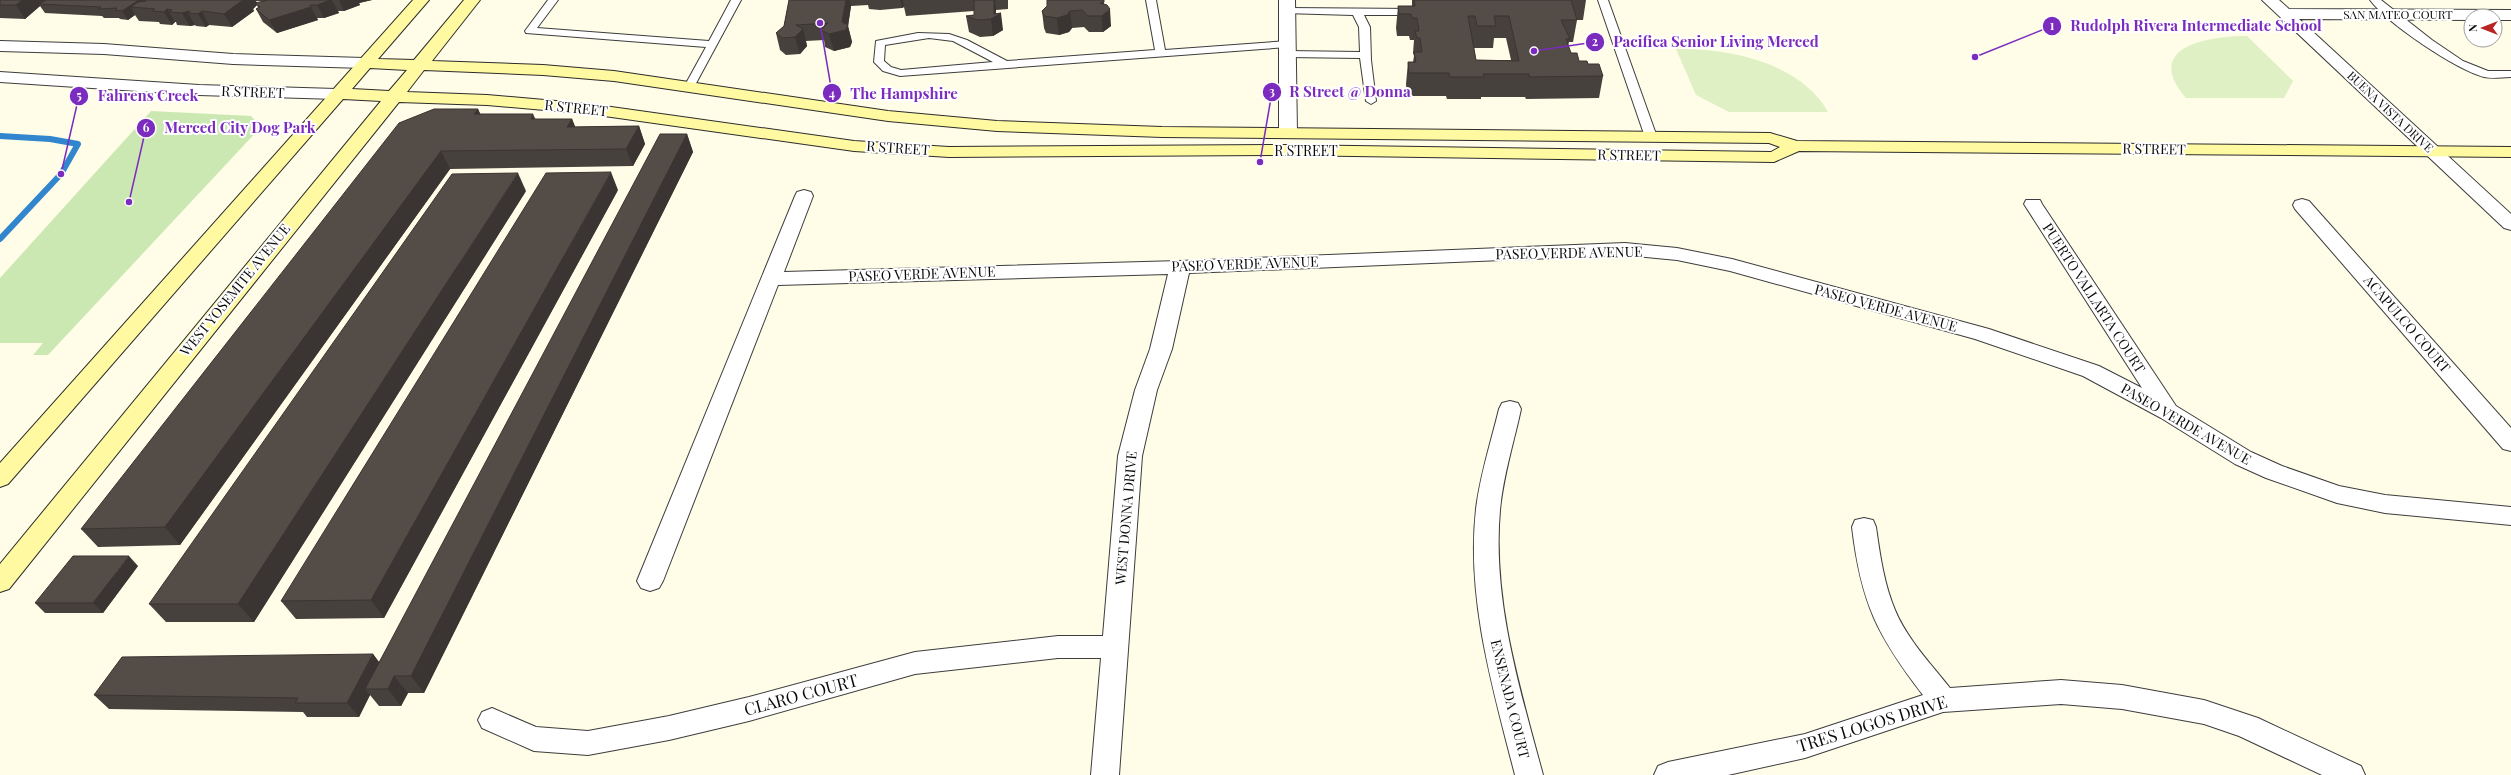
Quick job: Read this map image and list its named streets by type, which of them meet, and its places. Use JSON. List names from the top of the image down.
{
  "streets": {
    "street": [
      "SAN MATEO COURT",
      "R STREET",
      "BUENA VISTA DRIVE",
      "PASEO VERDE AVENUE",
      "WEST YOSEMITE AVENUE",
      "PUERTO VALLARTA COURT",
      "ACAPULCO COURT",
      "WEST DONNA DRIVE",
      "CLARO COURT",
      "ENSENADA COURT",
      "TRES LOGOS DRIVE"
    ]
  },
  "crossings": [
    ["SAN MATEO COURT", "BUENA VISTA DRIVE"],
    ["R STREET", "BUENA VISTA DRIVE"],
    ["R STREET", "WEST YOSEMITE AVENUE"],
    ["PASEO VERDE AVENUE", "PUERTO VALLARTA COURT"],
    ["PASEO VERDE AVENUE", "WEST DONNA DRIVE"],
    ["WEST DONNA DRIVE", "CLARO COURT"]
  ],
  "places": [
    "The Hampshire",
    "Pacifica Senior Living Merced",
    "Rudolph Rivera Intermediate School",
    "R Street @ Donna",
    "Fahrens Creek",
    "Merced City Dog Park"
  ],
  "north": "left"
}
